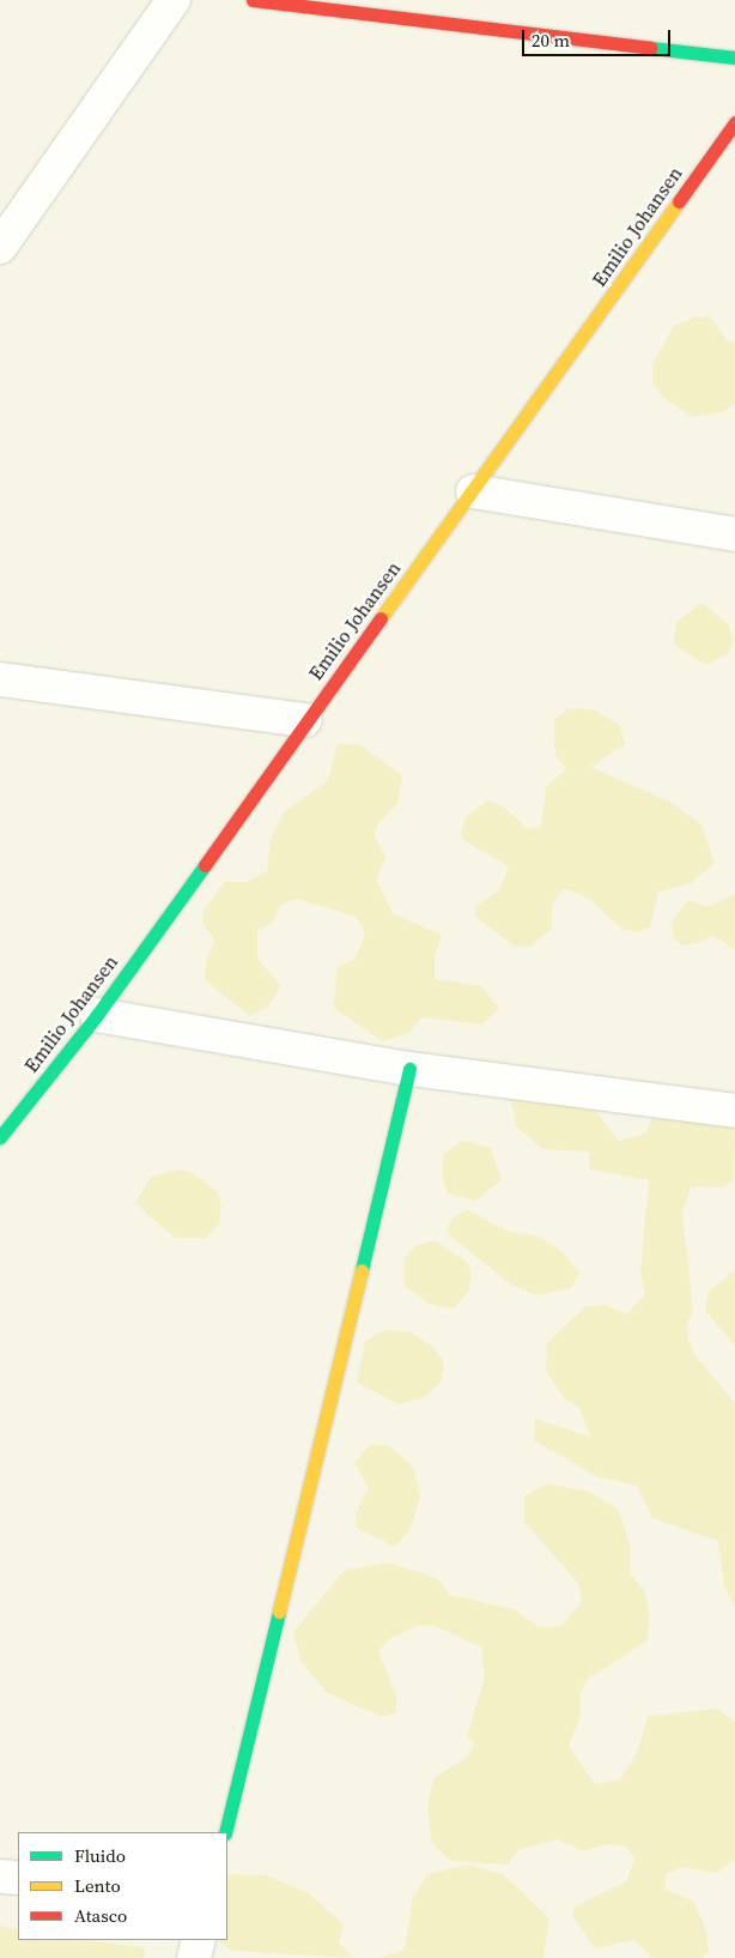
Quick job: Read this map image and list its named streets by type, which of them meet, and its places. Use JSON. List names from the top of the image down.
{
  "streets": {
    "street": ["Emilio Johansen"]
  },
  "legend": ["Fluido", "Lento", "Atasco"],
  "scale_bar": "20 m"
}
